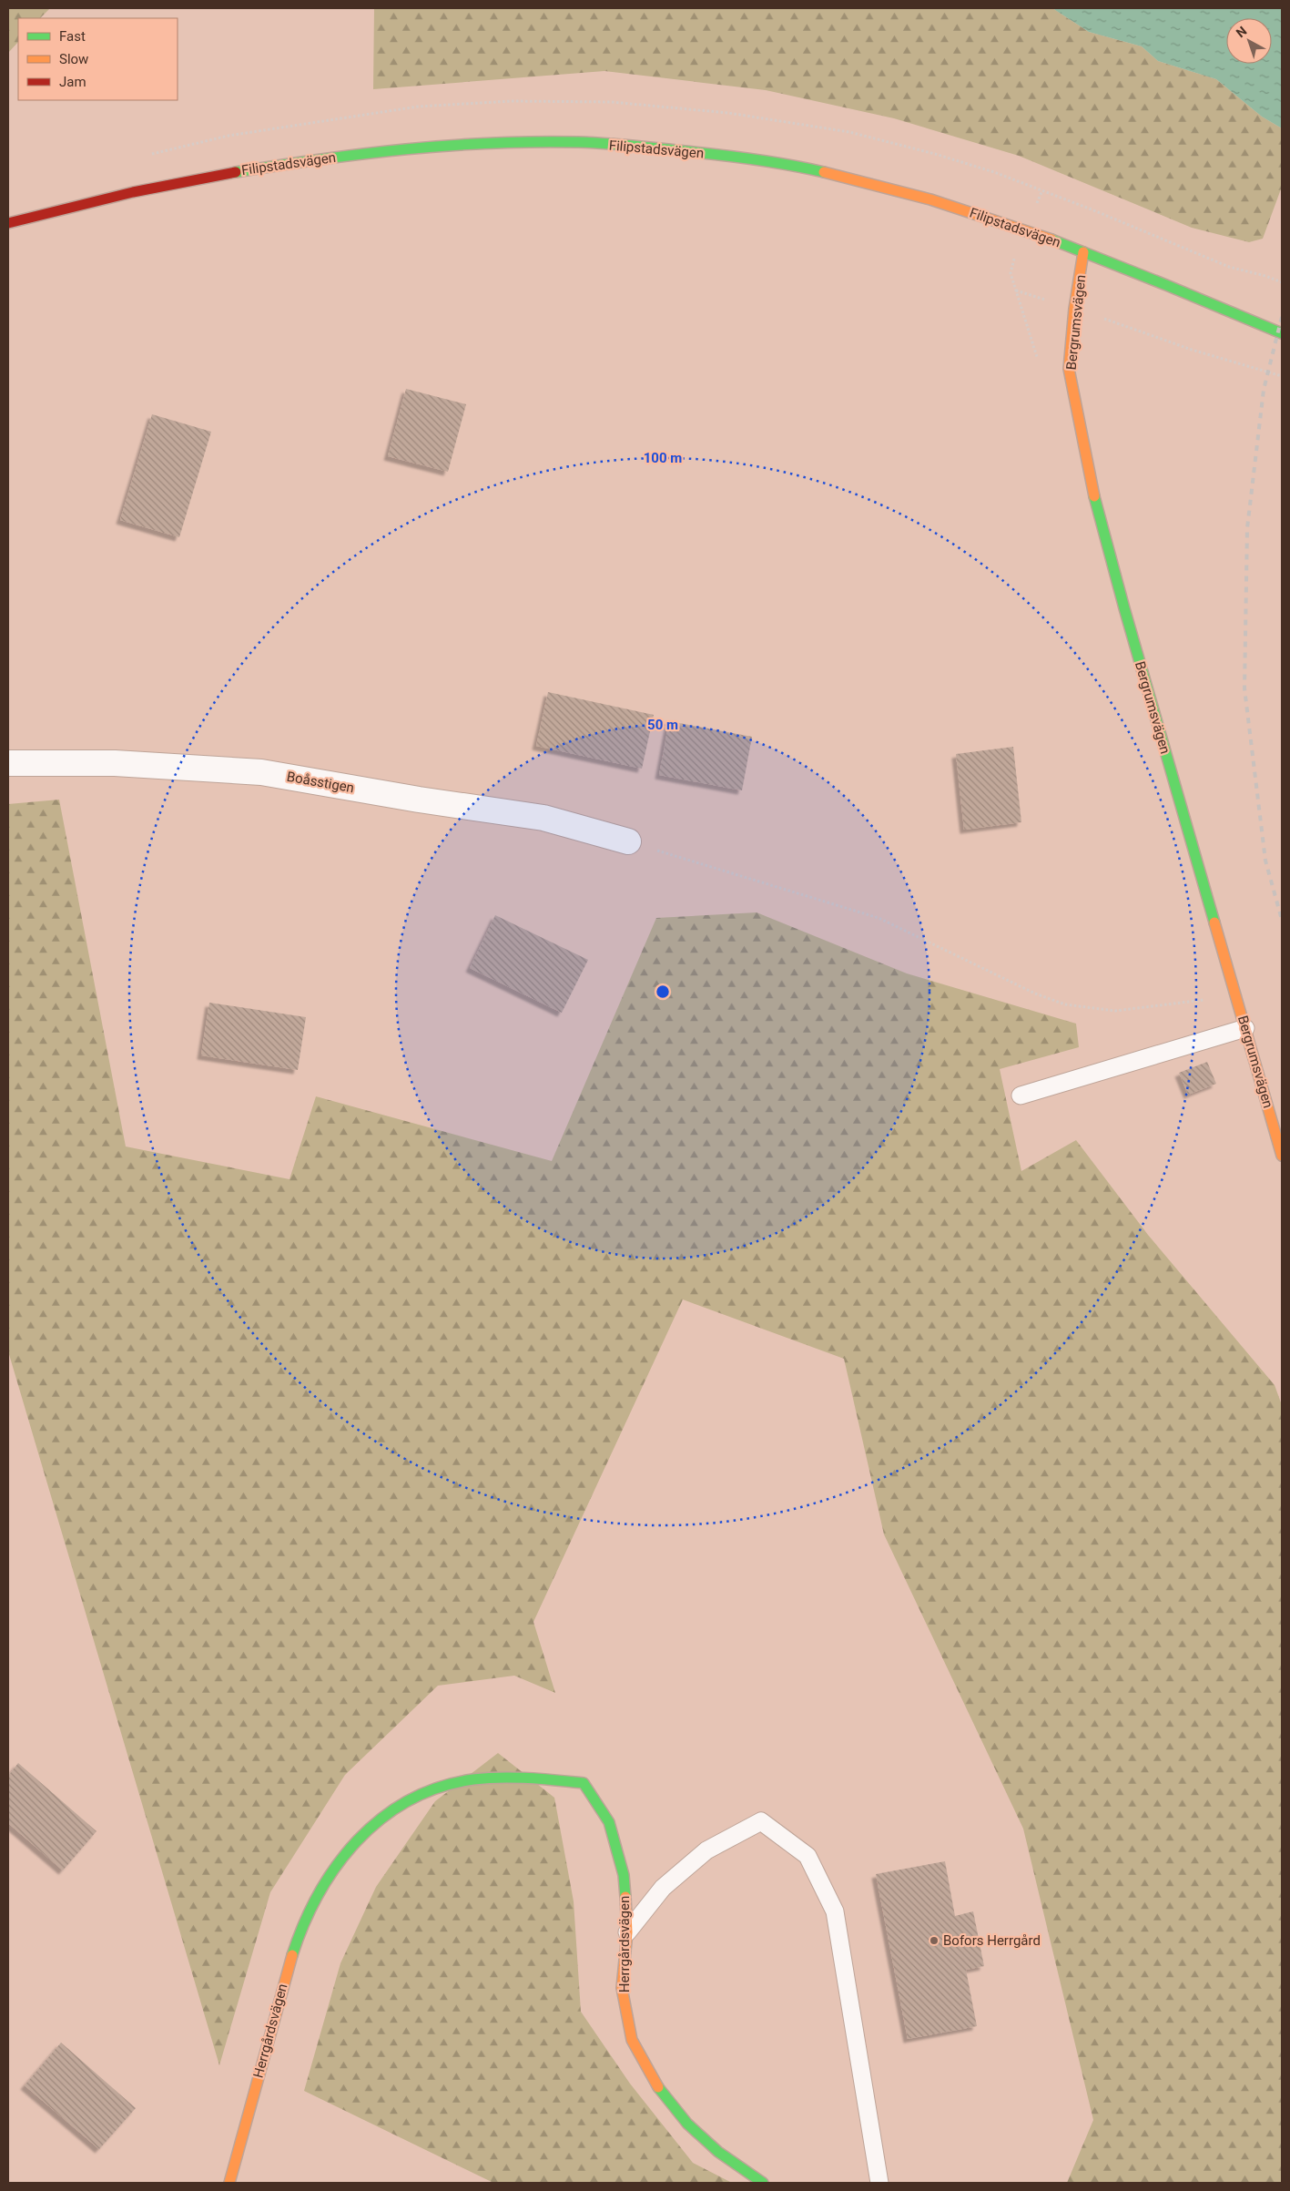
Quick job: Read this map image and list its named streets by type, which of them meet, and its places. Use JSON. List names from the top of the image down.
{
  "streets": {
    "street": [
      "Filipstadsvägen",
      "Bergrumsvägen",
      "Boåsstigen",
      "Herrgårdsvägen"
    ]
  },
  "crossings": [
    ["Filipstadsvägen", "Bergrumsvägen"]
  ],
  "places": ["Bofors Herrgård"],
  "legend": ["Fast", "Slow", "Jam"],
  "north": "top left",
  "rings": ["100 m", "50 m"]
}
